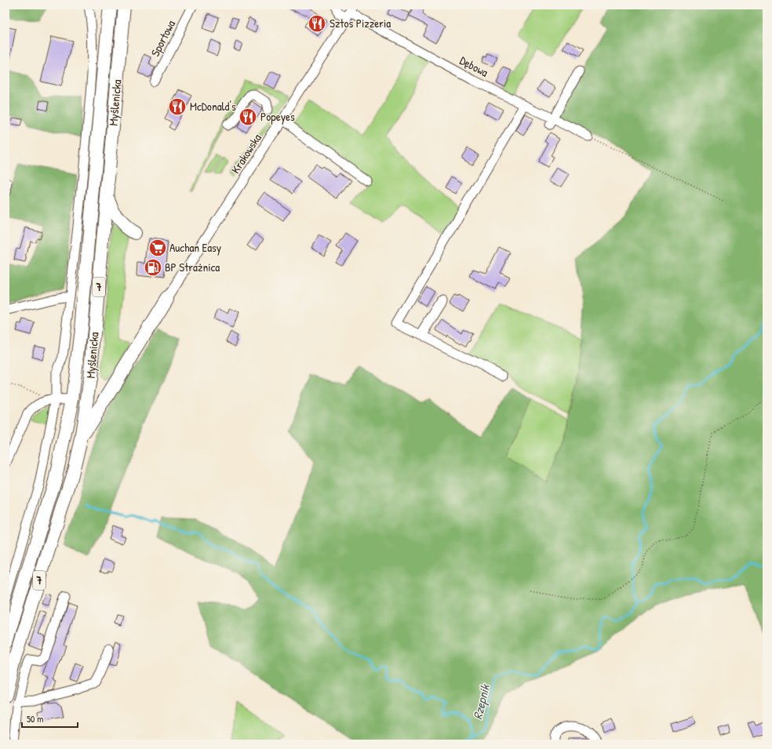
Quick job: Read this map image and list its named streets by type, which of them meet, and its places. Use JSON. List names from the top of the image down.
{
  "streets": {
    "highway": ["Myślenicka", "7"],
    "street": ["Sportowa", "Dębowa", "Krakowska"]
  },
  "crossings": [
    ["Dębowa", "Krakowska"]
  ],
  "water": ["Rzepnik"],
  "places": {
    "restaurant": ["Sztos Pizzeria", "McDonald's", "Popeyes"],
    "supermarket": ["Auchan Easy"],
    "fuel station": ["BP Strażnica"]
  },
  "scale_bar": "50 m"
}
